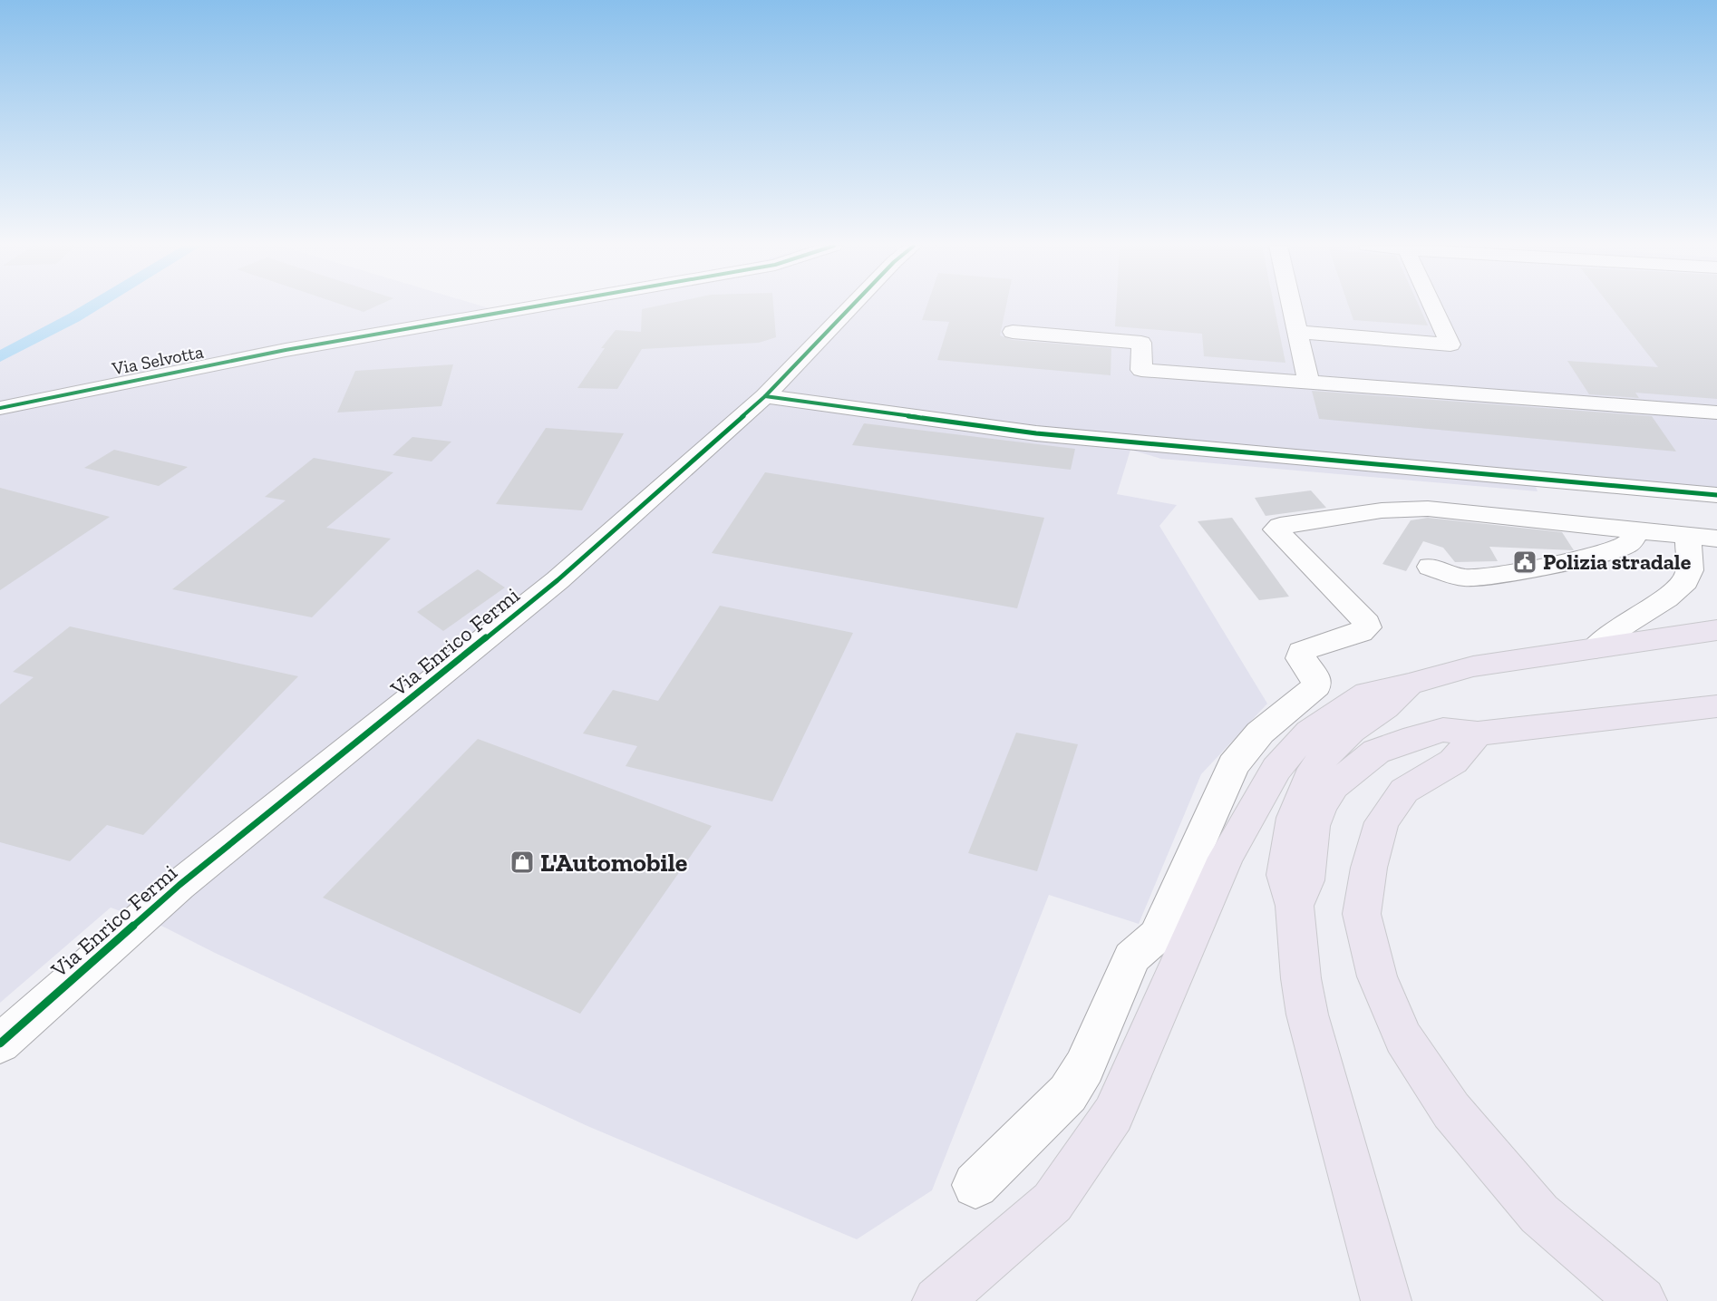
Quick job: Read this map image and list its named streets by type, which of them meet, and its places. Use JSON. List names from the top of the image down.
{
  "streets": {
    "street": ["Via Selvotta", "Via Enrico Fermi"]
  },
  "places": {
    "public building": ["Polizia stradale"],
    "shop": ["L'Automobile"]
  }
}
